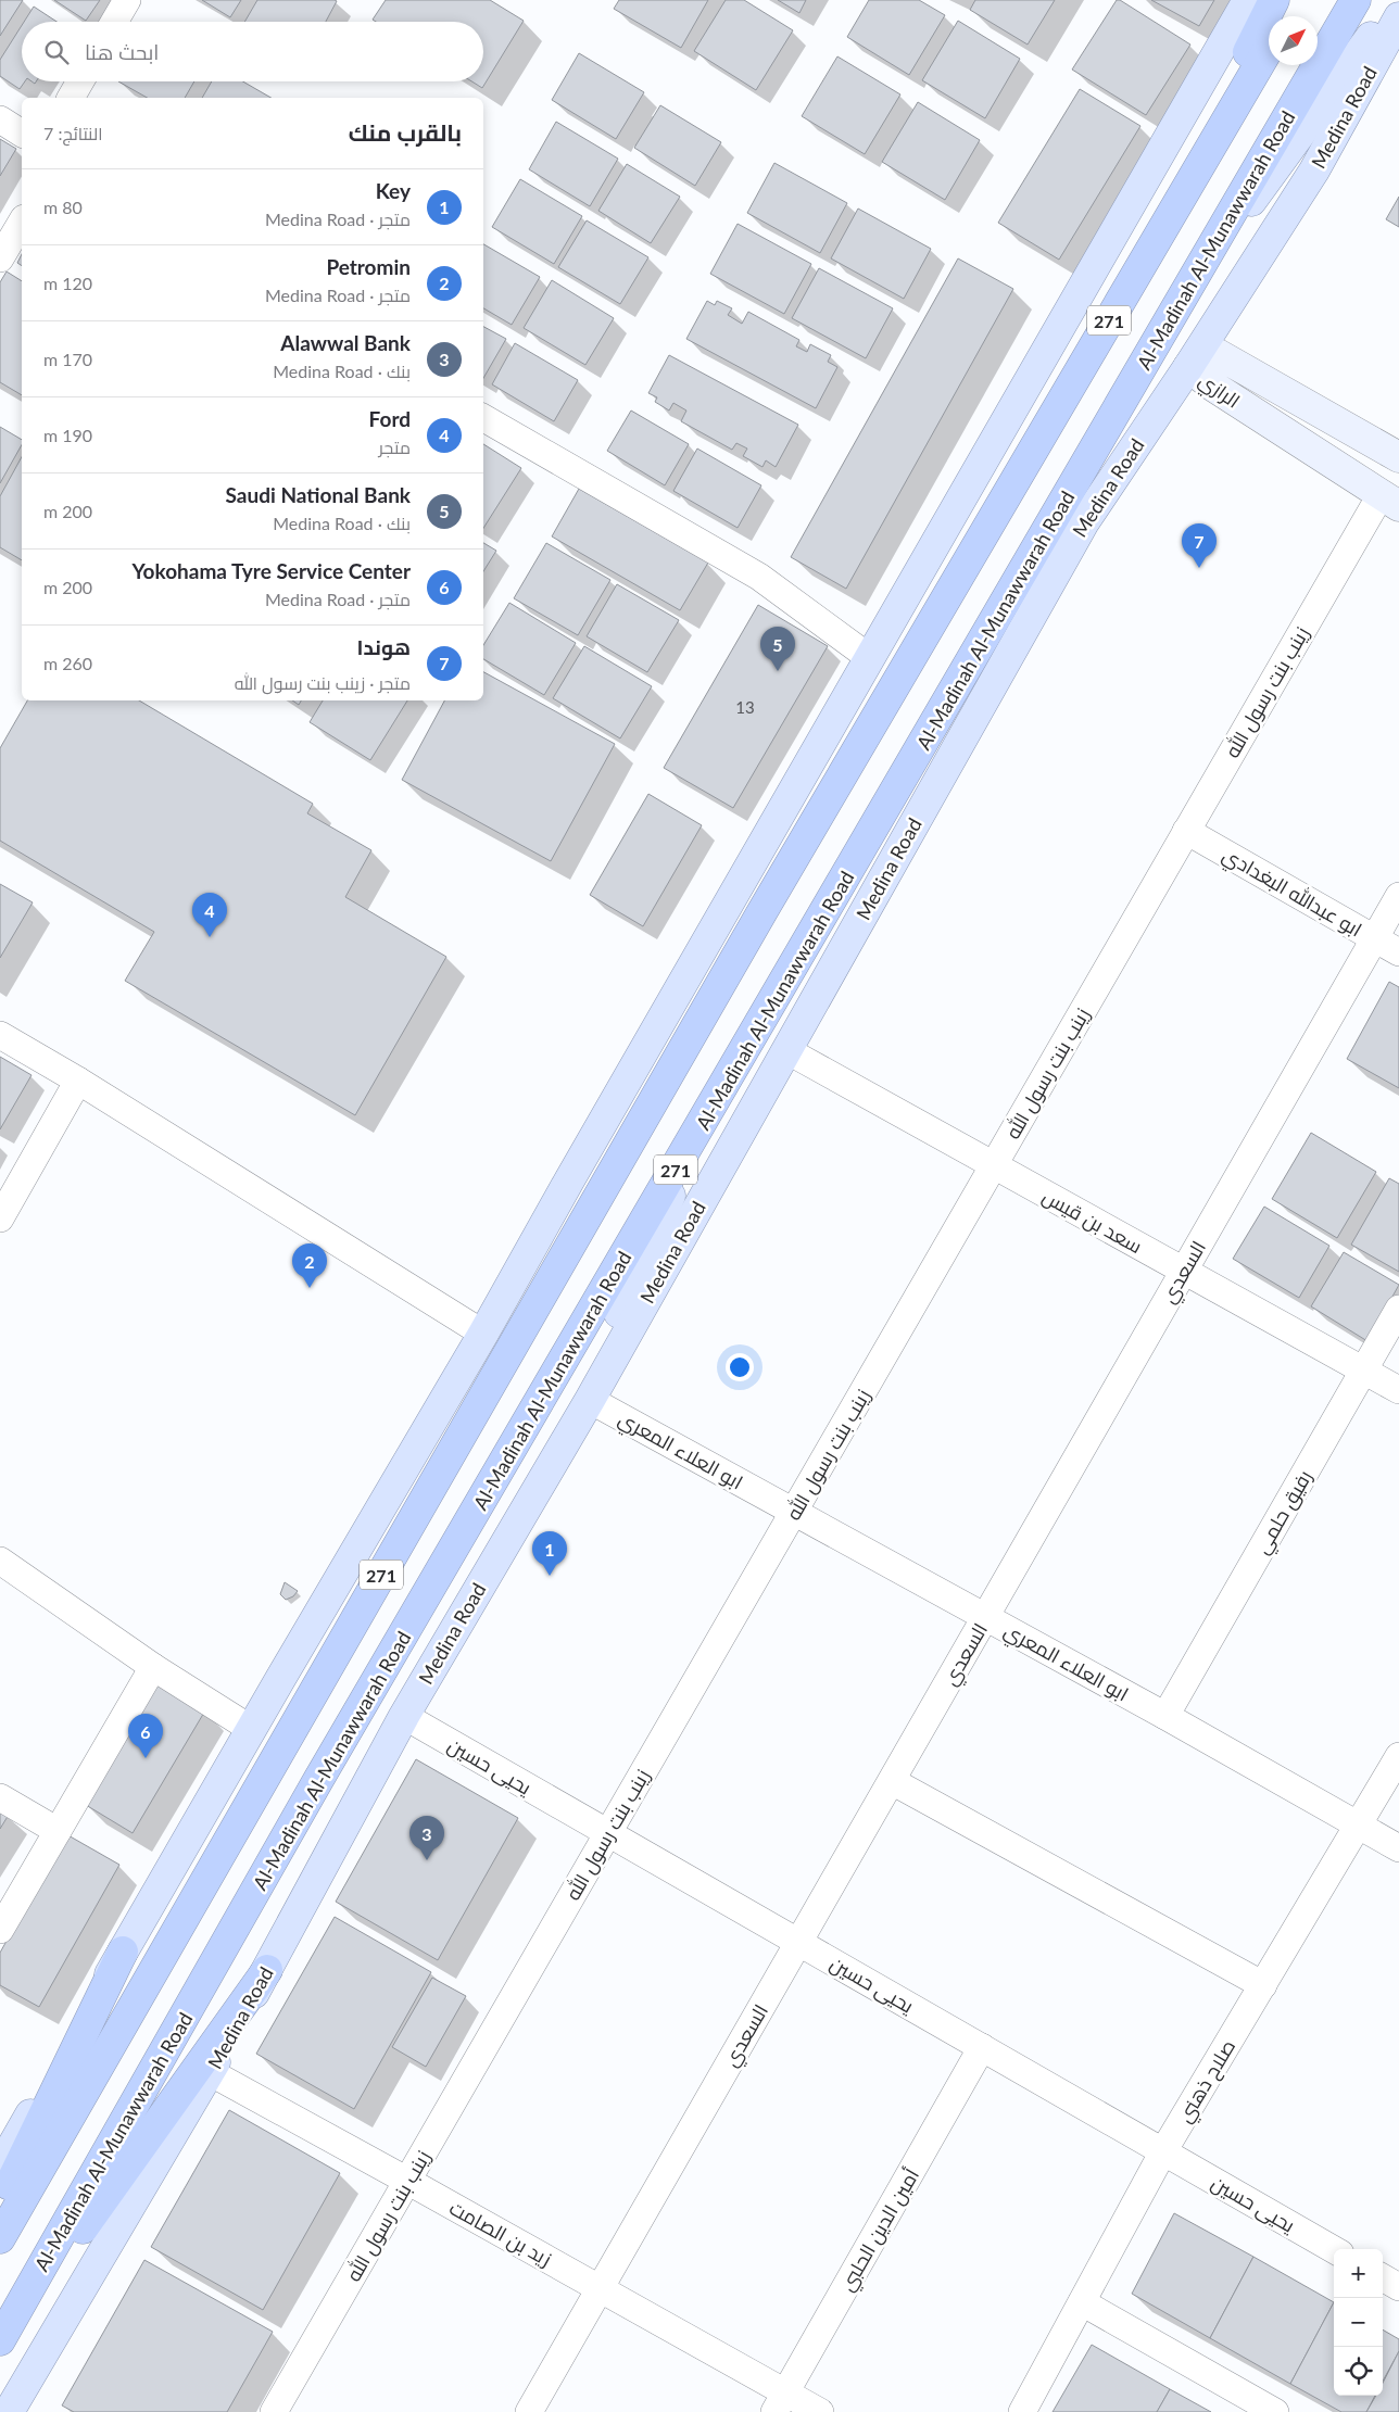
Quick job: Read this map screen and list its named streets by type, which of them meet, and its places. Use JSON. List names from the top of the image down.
{
  "streets": {
    "highway": ["Al-Madinah Al-Munawwarah Road", "271"],
    "main road": ["Medina Road"],
    "street": [
      "الرازي",
      "زينب بنت رسول الله",
      "ابو عبدالله البغدادي",
      "سعد بن قيس",
      "السعدي",
      "ابو العلاء المعري",
      "رفيق حلمي",
      "يحيى حسين",
      "صلاح ذهني",
      "أمين الدين الحلبي",
      "زيد بن الصامت"
    ]
  },
  "crossings": [
    ["Medina Road", "الرازي"],
    ["Medina Road", "سعد بن قيس"],
    ["Medina Road", "ابو العلاء المعري"],
    ["Medina Road", "يحيى حسين"],
    ["Medina Road", "زيد بن الصامت"],
    ["الرازي", "زينب بنت رسول الله"],
    ["زينب بنت رسول الله", "ابو عبدالله البغدادي"],
    ["زينب بنت رسول الله", "سعد بن قيس"],
    ["زينب بنت رسول الله", "ابو العلاء المعري"],
    ["زينب بنت رسول الله", "يحيى حسين"],
    ["زينب بنت رسول الله", "زيد بن الصامت"],
    ["ابو عبدالله البغدادي", "السعدي"],
    ["سعد بن قيس", "السعدي"],
    ["سعد بن قيس", "رفيق حلمي"],
    ["السعدي", "ابو العلاء المعري"],
    ["السعدي", "يحيى حسين"],
    ["السعدي", "زيد بن الصامت"],
    ["ابو العلاء المعري", "رفيق حلمي"],
    ["ابو العلاء المعري", "صلاح ذهني"],
    ["يحيى حسين", "صلاح ذهني"],
    ["يحيى حسين", "أمين الدين الحلبي"],
    ["أمين الدين الحلبي", "زيد بن الصامت"]
  ],
  "house_numbers": ["13"],
  "north": "top right",
  "page": {
    "search": "ابحث هنا",
    "heading": ["بالقرب منك", "النتائج: 7"],
    "list": [
      {
        "mark": "1",
        "name": "Key",
        "note": "متجر · Medina Road",
        "value": "80 m"
      },
      {
        "mark": "2",
        "name": "Petromin",
        "note": "متجر · Medina Road",
        "value": "120 m"
      },
      {
        "mark": "3",
        "name": "Alawwal Bank",
        "note": "بنك · Medina Road",
        "value": "170 m"
      },
      {
        "mark": "4",
        "name": "Ford",
        "note": "متجر",
        "value": "190 m"
      },
      {
        "mark": "5",
        "name": "Saudi National Bank",
        "note": "بنك · Medina Road",
        "value": "200 m"
      },
      {
        "mark": "6",
        "name": "Yokohama Tyre Service Center",
        "note": "متجر · Medina Road",
        "value": "200 m"
      },
      {
        "mark": "7",
        "name": "هوندا",
        "note": "متجر · زينب بنت رسول الله",
        "value": "260 m"
      }
    ],
    "pins": [
      "7",
      "5",
      "4",
      "2",
      "1",
      "6",
      "3"
    ],
    "map_buttons": ["+", "−"]
  }
}
